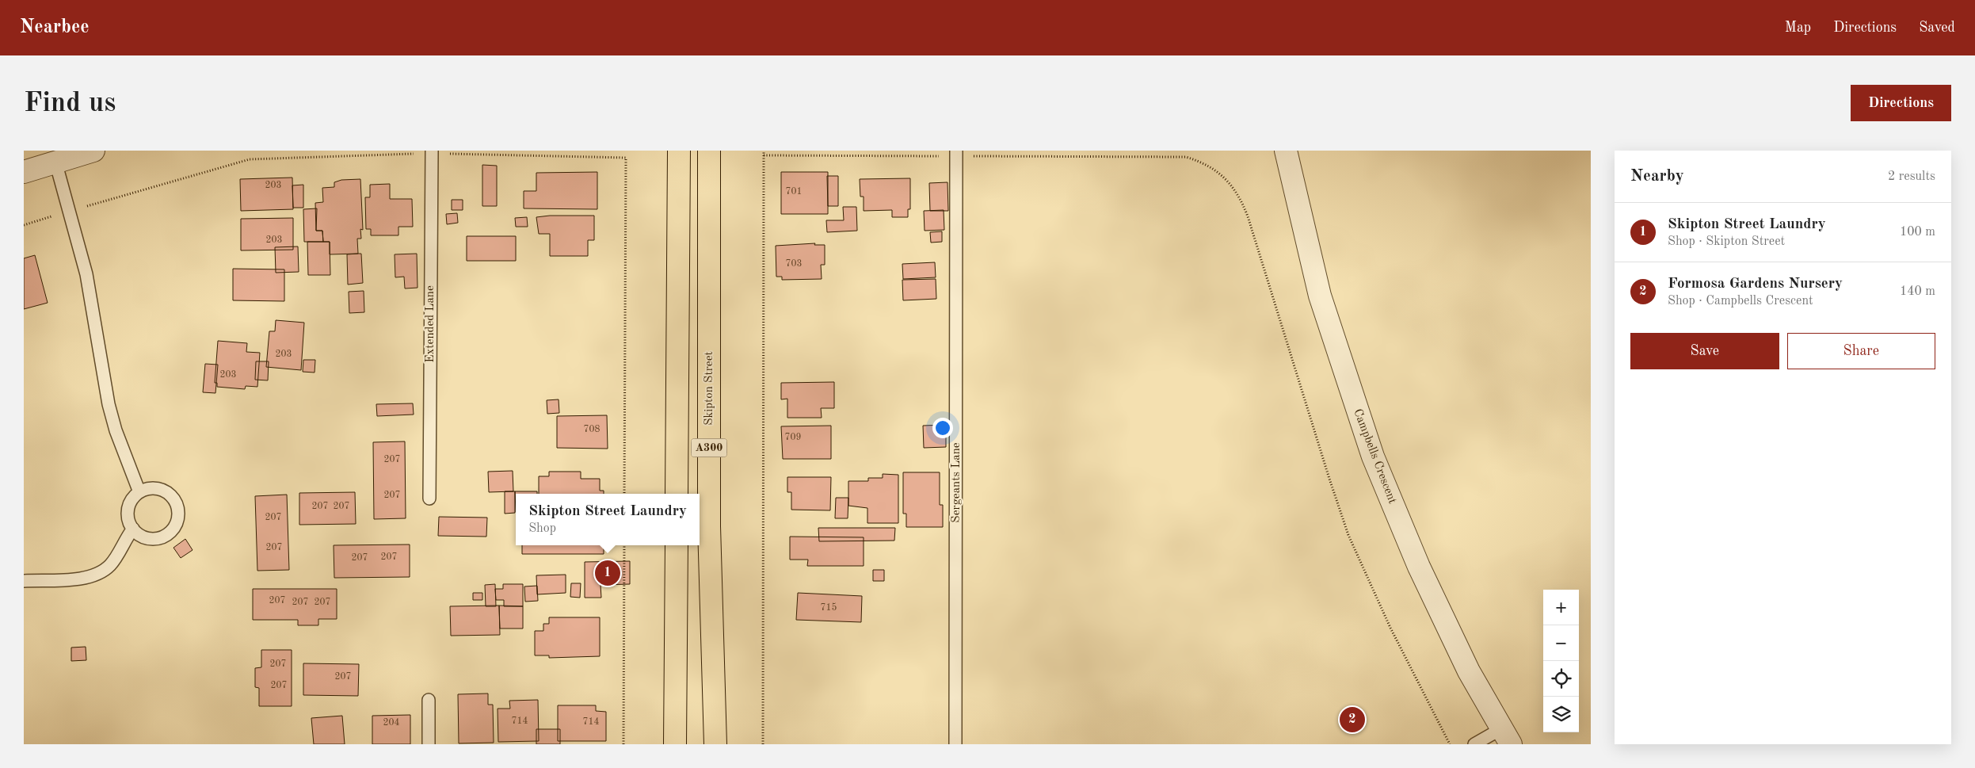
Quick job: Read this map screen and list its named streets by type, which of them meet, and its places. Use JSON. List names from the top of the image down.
{
  "streets": {
    "highway": ["Skipton Street", "A300"],
    "street": ["Campbells Crescent"],
    "lane": ["Extended Lane", "Sergeants Lane"]
  },
  "house_numbers": [
    "203",
    "701",
    "203",
    "703",
    "203",
    "203",
    "708",
    "709",
    "207",
    "207",
    "207",
    "207",
    "207",
    "207",
    "207",
    "207",
    "207",
    "207",
    "207",
    "715",
    "207",
    "207",
    "207",
    "714",
    "714",
    "204"
  ],
  "page": {
    "header": "Nearbee",
    "nav": ["Map", "Directions", "Saved"],
    "buttons": [
      "Directions",
      ["Save", "Share"]
    ],
    "title": "Find us",
    "heading": ["Nearby", "2 results"],
    "list": [
      {
        "mark": "1",
        "name": "Skipton Street Laundry",
        "note": "Shop · Skipton Street",
        "value": "100 m"
      },
      {
        "mark": "2",
        "name": "Formosa Gardens Nursery",
        "note": "Shop · Campbells Crescent",
        "value": "140 m"
      }
    ],
    "popup": ["Skipton Street Laundry", "Shop"],
    "pins": ["1", "2"],
    "map_buttons": ["+", "−"]
  }
}
